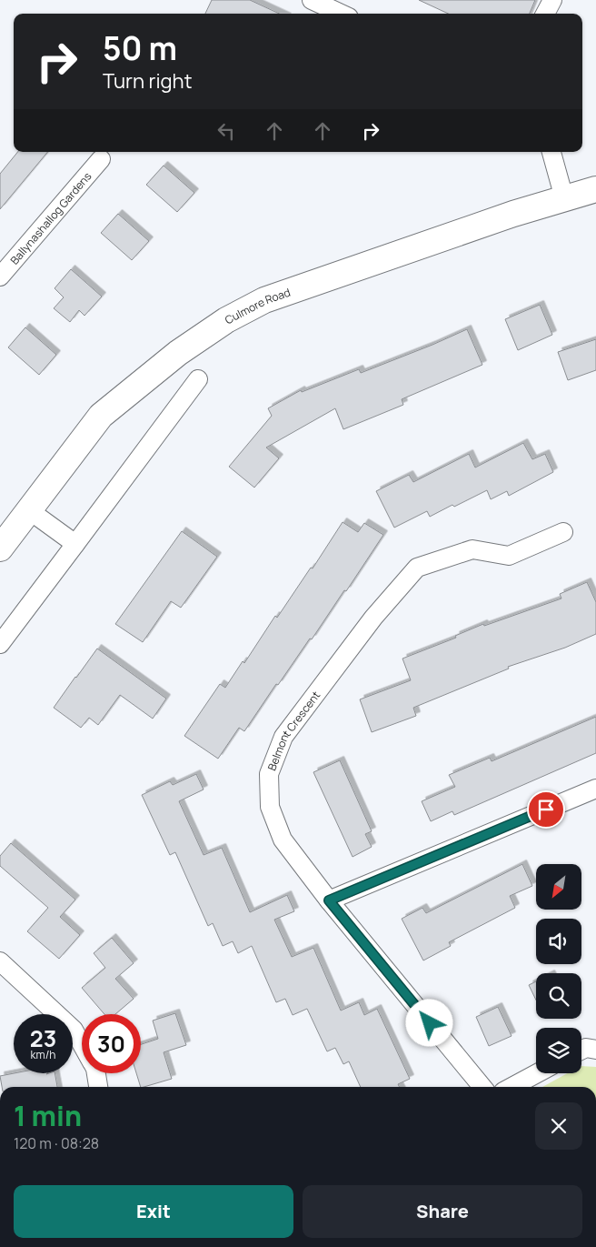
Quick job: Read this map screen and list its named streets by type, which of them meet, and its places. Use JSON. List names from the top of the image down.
{
  "streets": {
    "highway": ["Culmore Road"],
    "street": ["Ballynashallog Gardens", "Belmont Crescent"]
  },
  "north": "bottom left",
  "page": {
    "turn": ["50 m", "Turn right"],
    "speed": "23 km/h",
    "limit": "30",
    "heading": ["1 min", "120 m · 08:28"],
    "buttons": ["Exit", "Share"]
  }
}
